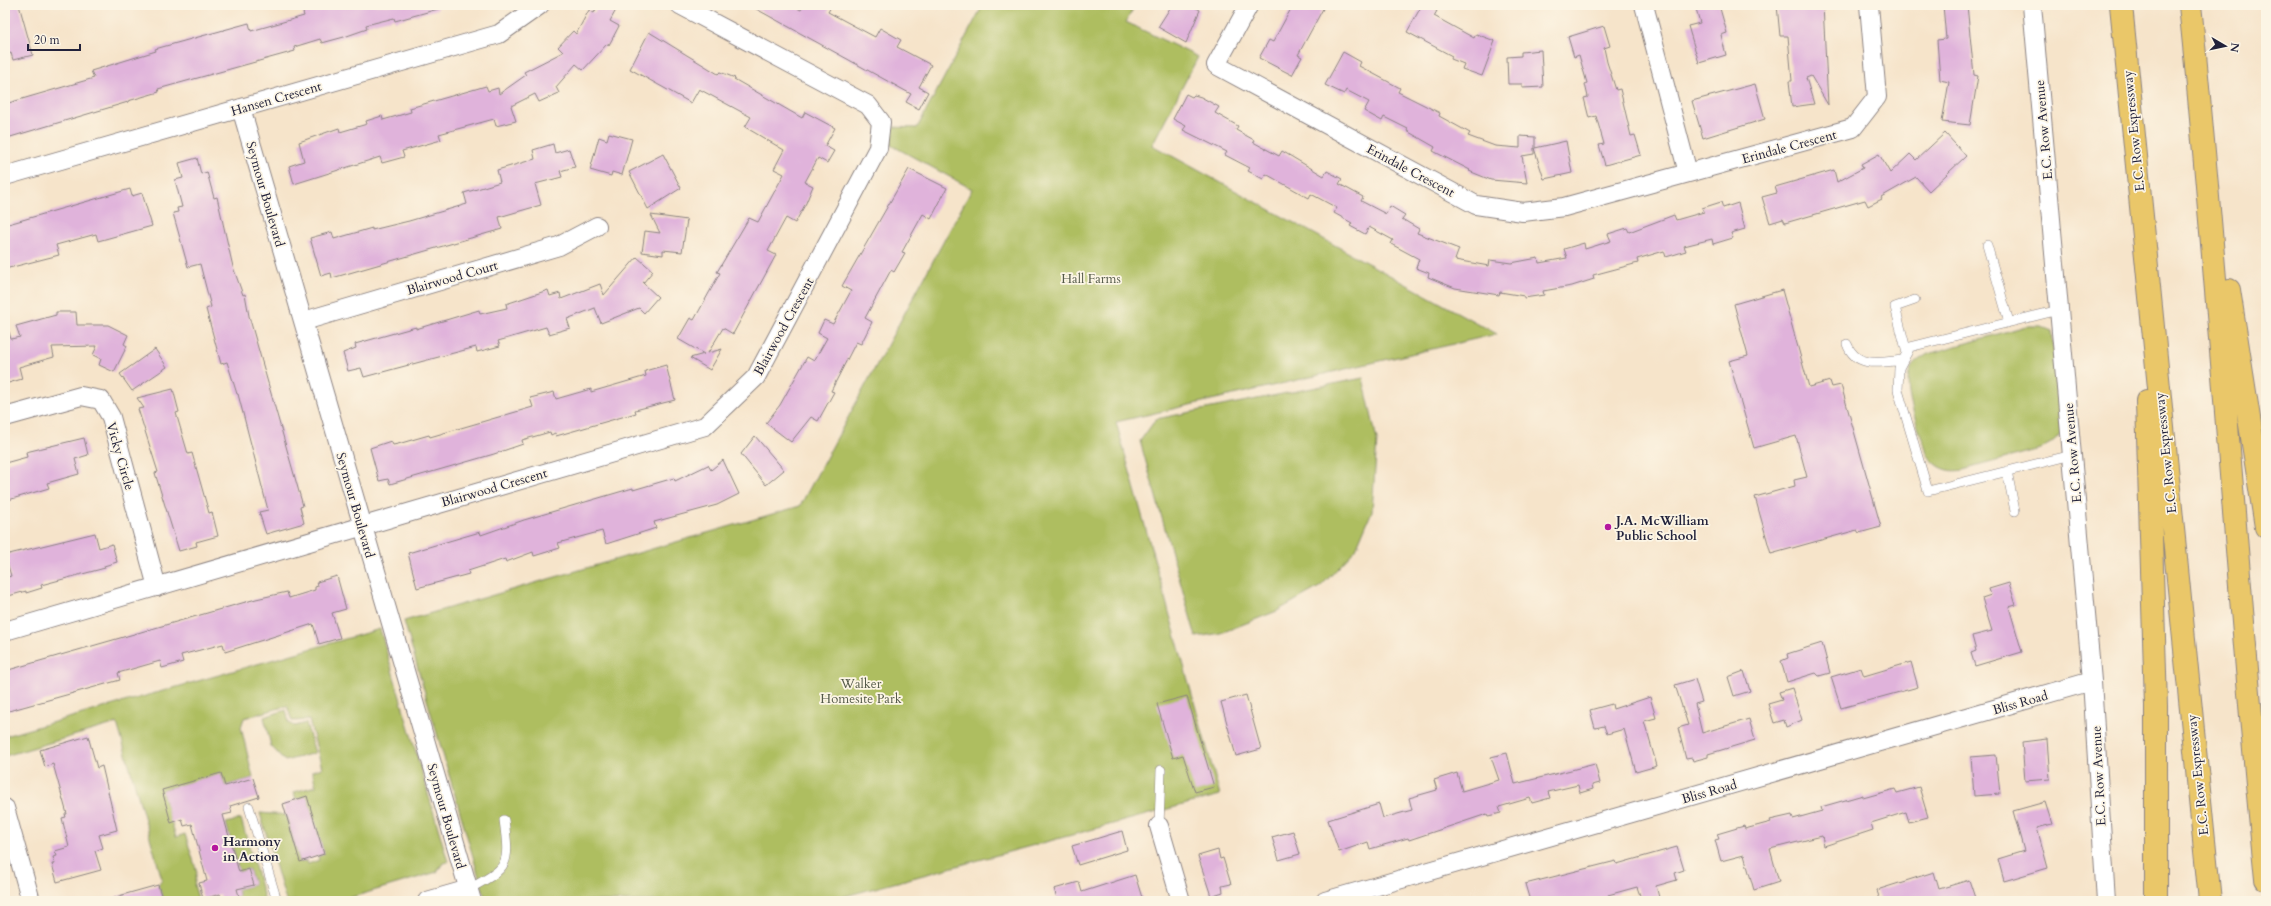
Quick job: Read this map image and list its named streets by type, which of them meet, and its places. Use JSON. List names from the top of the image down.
{
  "streets": {
    "highway": ["E.C. Row Expressway"],
    "street": [
      "Hansen Crescent",
      "E.C. Row Avenue",
      "Erindale Crescent",
      "Seymour Boulevard",
      "Blairwood Court",
      "Blairwood Crescent",
      "Vicky Circle",
      "Bliss Road"
    ]
  },
  "crossings": [
    ["Hansen Crescent", "Seymour Boulevard"],
    ["E.C. Row Avenue", "Bliss Road"],
    ["Seymour Boulevard", "Blairwood Court"],
    ["Seymour Boulevard", "Blairwood Crescent"]
  ],
  "parks": ["Hall Farms", "Walker Homesite Park"],
  "places": ["J.A. McWilliam Public School", "Harmony in Action"],
  "scale_bar": "20 m",
  "north": "right"
}
